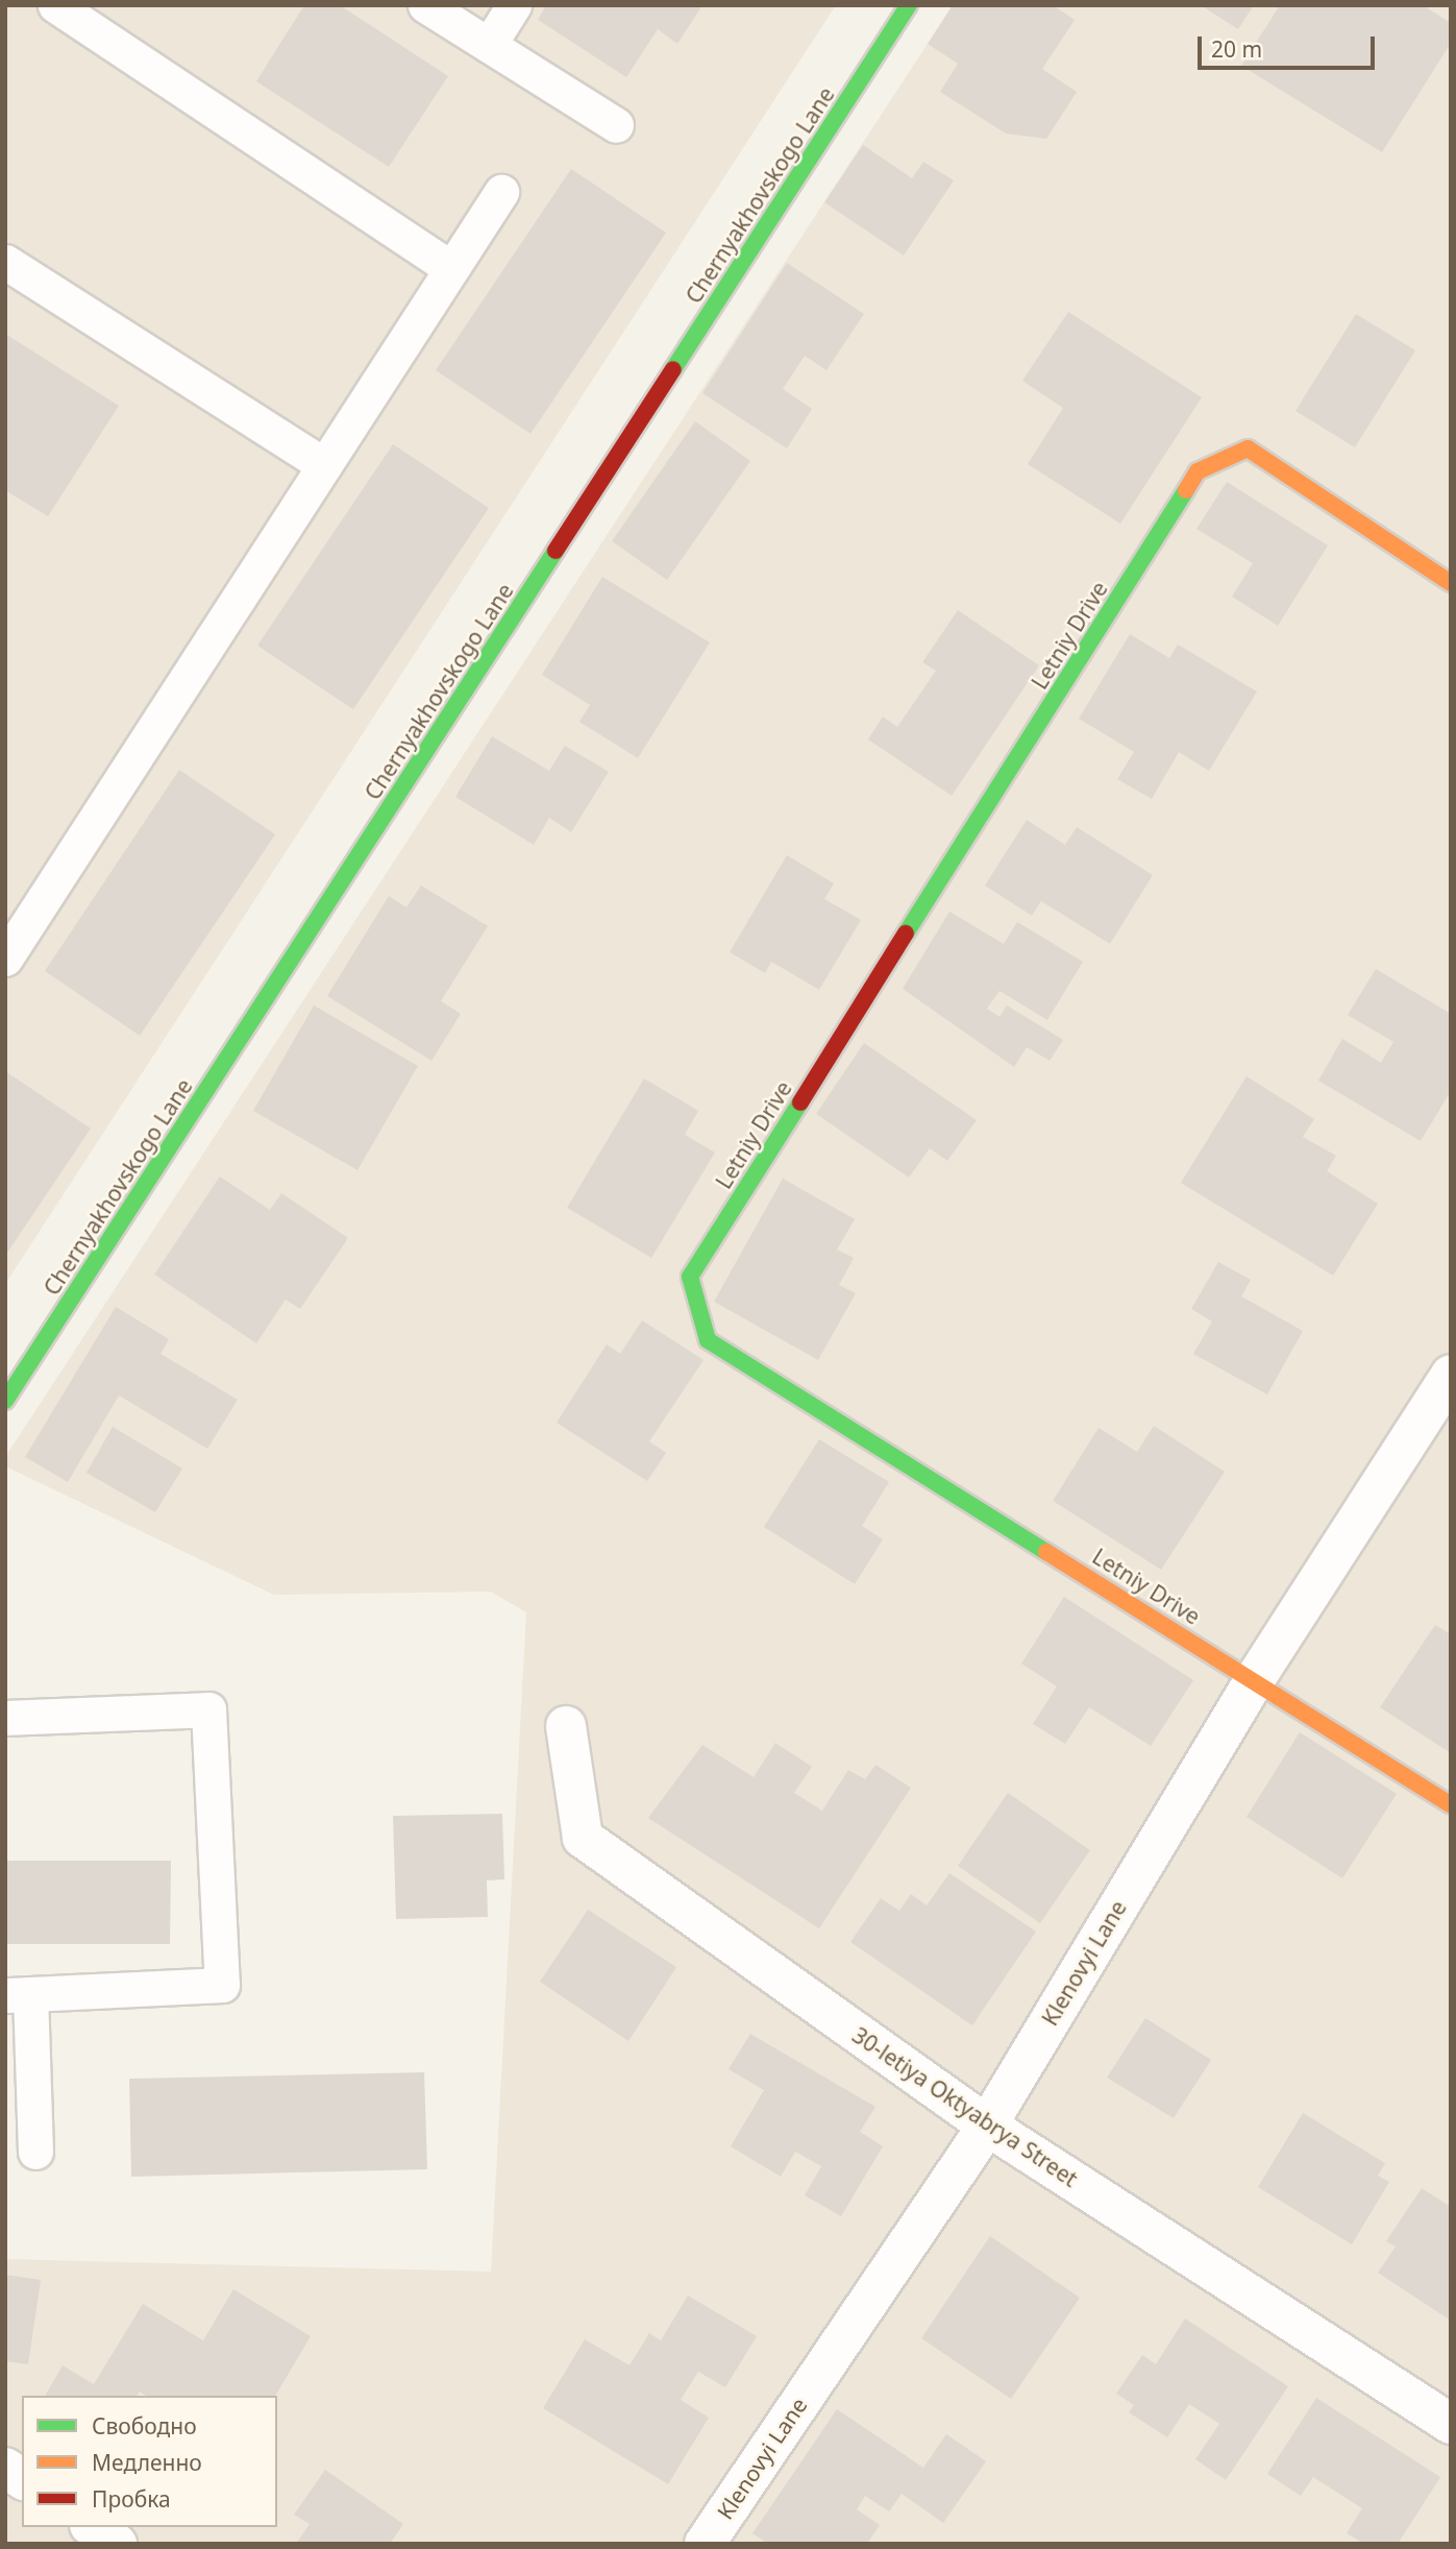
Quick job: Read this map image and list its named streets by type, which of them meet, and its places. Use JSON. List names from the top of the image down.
{
  "streets": {
    "street": [
      "Chernyakhovskogo Lane",
      "Letniy Drive",
      "Klenovyi Lane",
      "30-letiya Oktyabrya Street"
    ]
  },
  "crossings": [
    ["Letniy Drive", "Klenovyi Lane"],
    ["Klenovyi Lane", "30-letiya Oktyabrya Street"]
  ],
  "legend": ["Свободно", "Медленно", "Пробка"],
  "scale_bar": "20 m"
}
